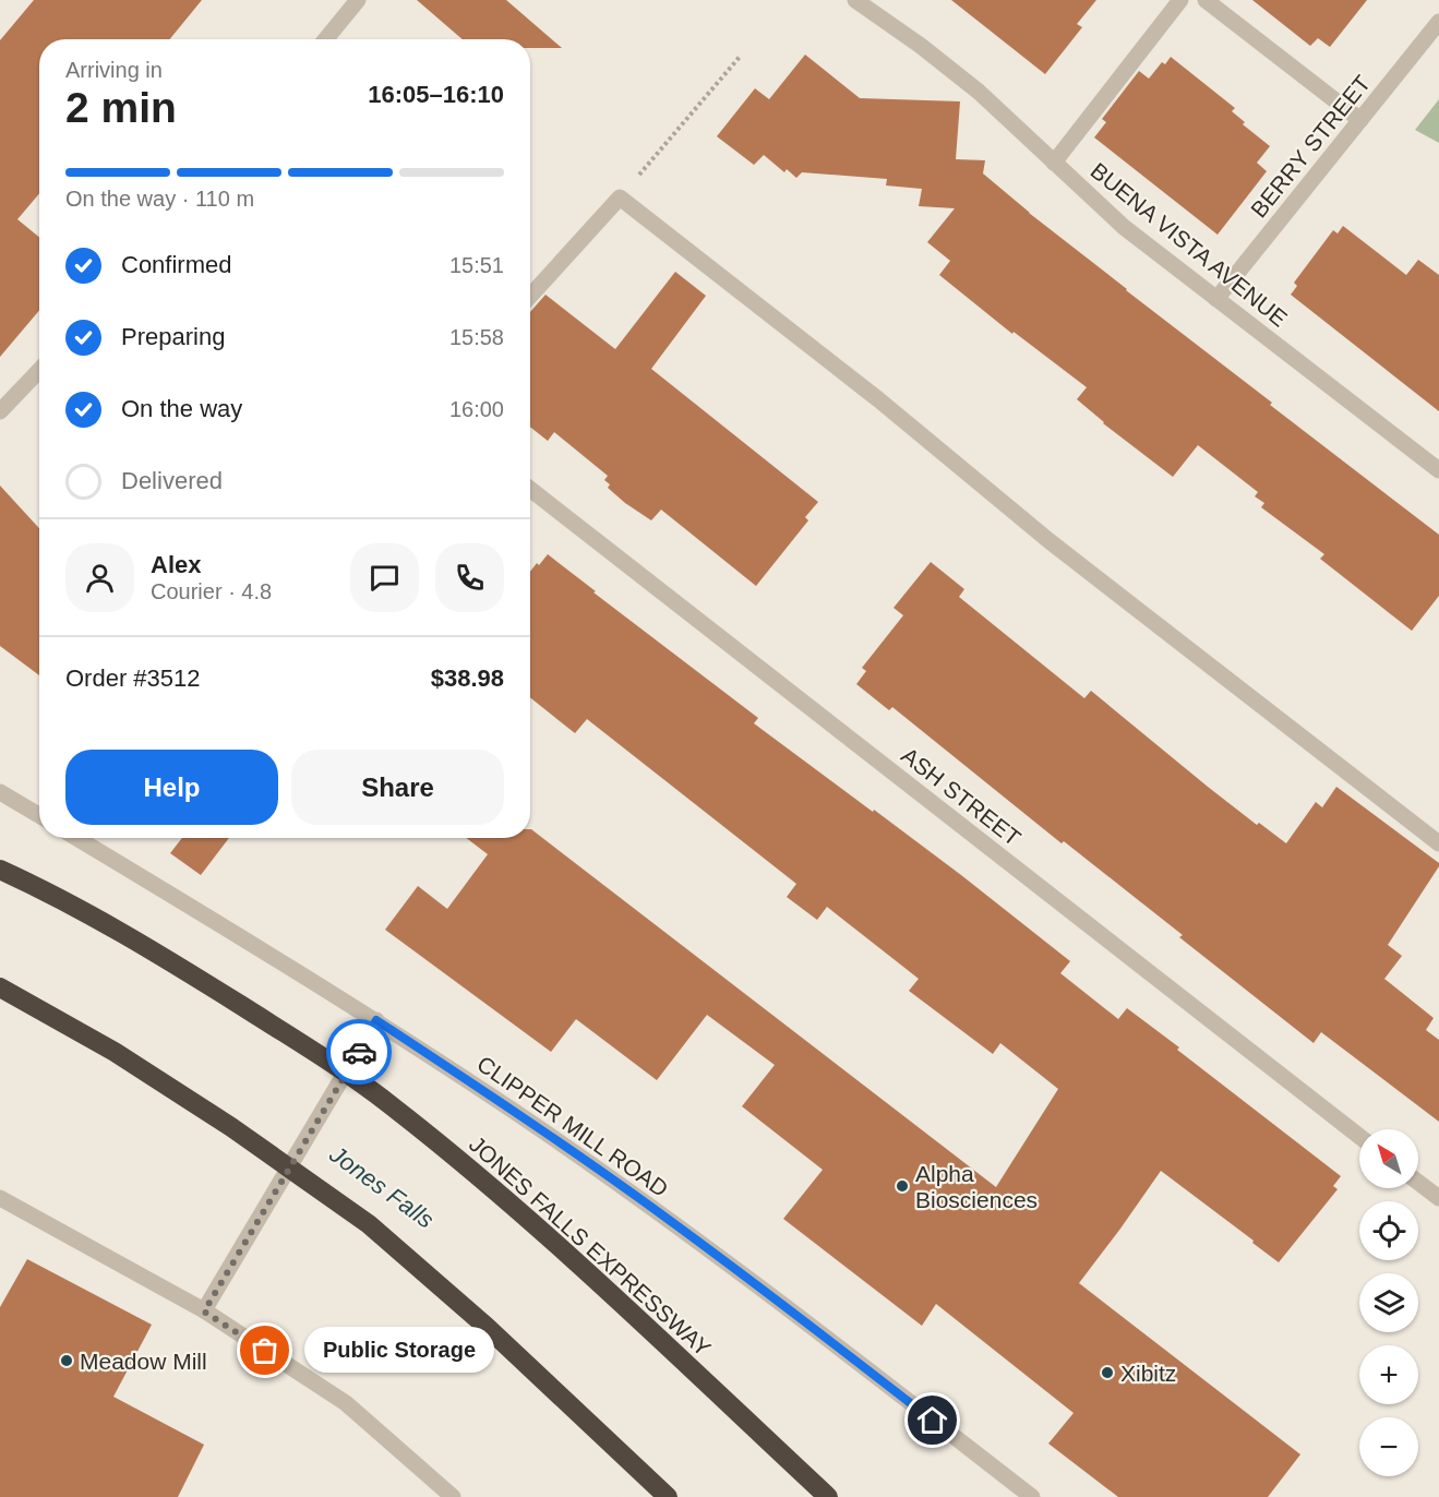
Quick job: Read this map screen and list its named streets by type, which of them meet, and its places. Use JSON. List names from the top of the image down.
{
  "streets": {
    "highway": ["JONES FALLS EXPRESSWAY"],
    "street": [
      "BERRY STREET",
      "BUENA VISTA AVENUE",
      "ASH STREET",
      "CLIPPER MILL ROAD"
    ]
  },
  "crossings": [
    ["BERRY STREET", "BUENA VISTA AVENUE"]
  ],
  "water": ["Jones Falls"],
  "places": [
    "Alpha Biosciences",
    "Public Storage",
    "Meadow Mill",
    "Xibitz"
  ],
  "north": "top left",
  "page": {
    "heading": ["2 min", "Arriving in", "16:05–16:10"],
    "panel": [
      "Alex",
      "Courier · 4.8",
      "Order #3512",
      "$38.98"
    ],
    "bar": "On the way · 110 m",
    "list": [
      ["Confirmed", "15:51"],
      ["Preparing", "15:58"],
      ["On the way", "16:00"],
      "Delivered"
    ],
    "buttons": ["Help", "Share"],
    "map_buttons": ["+", "−"],
    "bubble": "Public Storage"
  }
}
